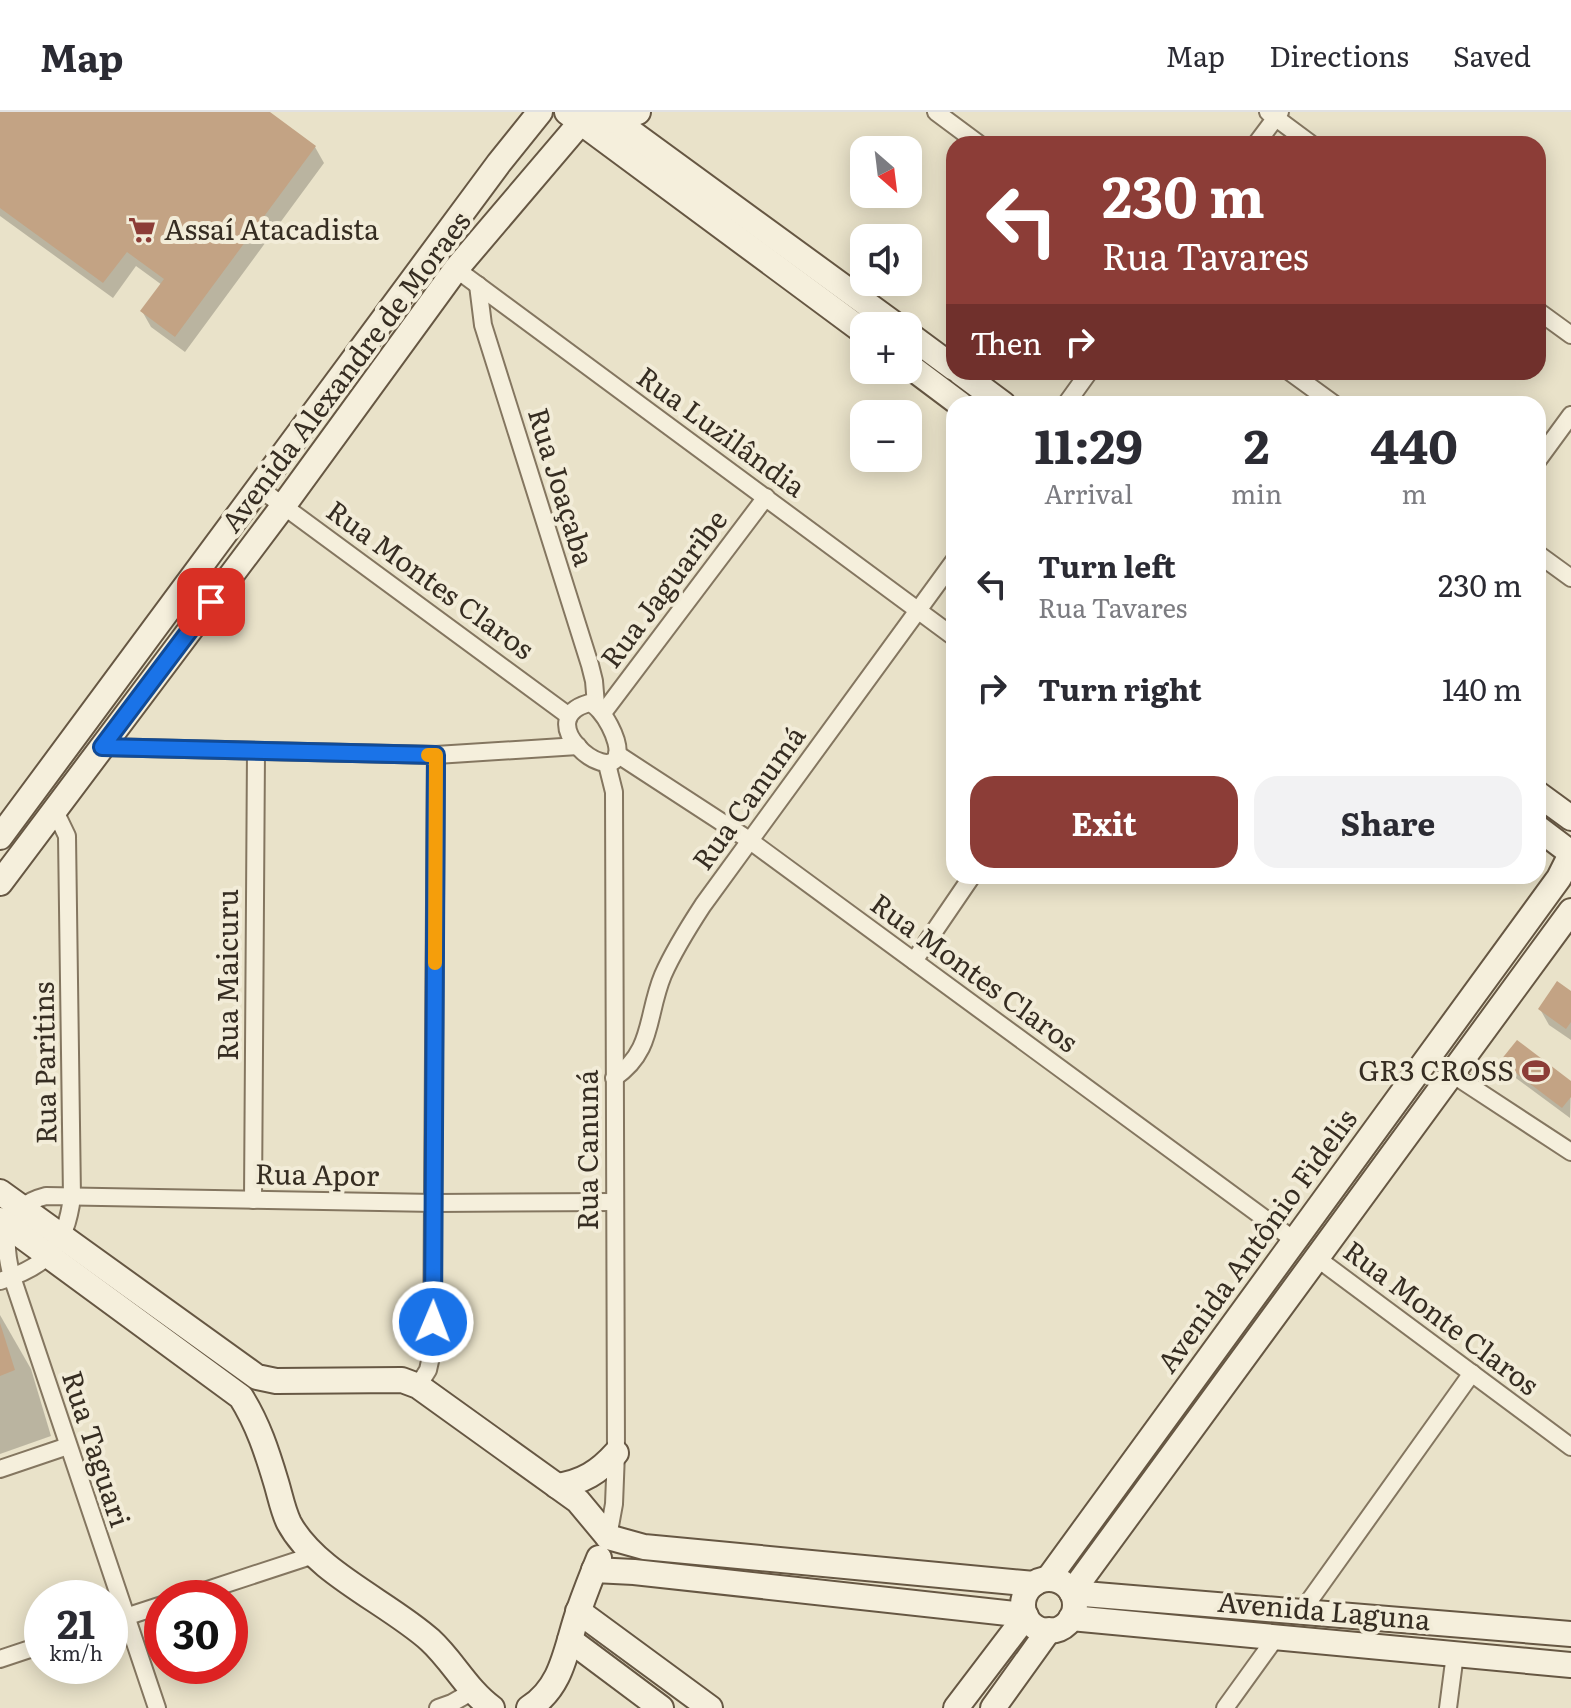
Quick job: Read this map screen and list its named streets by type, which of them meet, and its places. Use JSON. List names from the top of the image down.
{
  "streets": {
    "main road": ["Avenida Alexandre de Moraes", "Avenida Antônio Fidelis", "Avenida Laguna"],
    "street": [
      "Rua Luzilândia",
      "Rua Joaçaba",
      "Rua Montes Claros",
      "Rua Jaguaribe",
      "Rua Canumá",
      "Rua Maicuru",
      "Rua Paritins",
      "Rua Canuná",
      "Rua Apor",
      "Rua Monte Claros",
      "Rua Taguari"
    ]
  },
  "crossings": [
    ["Avenida Alexandre de Moraes", "Rua Luzilândia"],
    ["Avenida Alexandre de Moraes", "Rua Montes Claros"],
    ["Avenida Alexandre de Moraes", "Rua Paritins"],
    ["Rua Luzilândia", "Rua Joaçaba"],
    ["Rua Luzilândia", "Rua Jaguaribe"],
    ["Rua Luzilândia", "Rua Canumá"],
    ["Rua Joaçaba", "Rua Montes Claros"],
    ["Rua Joaçaba", "Rua Jaguaribe"],
    ["Rua Joaçaba", "Rua Canuná"],
    ["Rua Montes Claros", "Rua Canumá"],
    ["Rua Montes Claros", "Rua Canuná"],
    ["Rua Montes Claros", "Avenida Antônio Fidelis"],
    ["Rua Canumá", "Rua Canuná"],
    ["Rua Maicuru", "Rua Apor"],
    ["Rua Paritins", "Rua Apor"],
    ["Rua Canuná", "Rua Apor"],
    ["Rua Apor", "Rua Taguari"],
    ["Avenida Antônio Fidelis", "Rua Monte Claros"],
    ["Avenida Antônio Fidelis", "Avenida Laguna"]
  ],
  "places": {
    "supermarket": ["Assaí Atacadista"],
    "sports": ["GR3 CROSS"]
  },
  "north": "bottom right",
  "page": {
    "header": "Map",
    "nav": ["Map", "Directions", "Saved"],
    "map_buttons": ["+", "−"],
    "turn": ["230 m", "Rua Tavares"],
    "then": "Then",
    "eta": [
      "11:29",
      "Arrival",
      "2",
      "min",
      "440",
      "m"
    ],
    "list": [
      {
        "name": "Turn left",
        "note": "Rua Tavares",
        "value": "230 m"
      },
      {
        "name": "Turn right",
        "value": "140 m"
      }
    ],
    "buttons": ["Exit", "Share"],
    "speed": "21 km/h",
    "limit": "30"
  }
}
